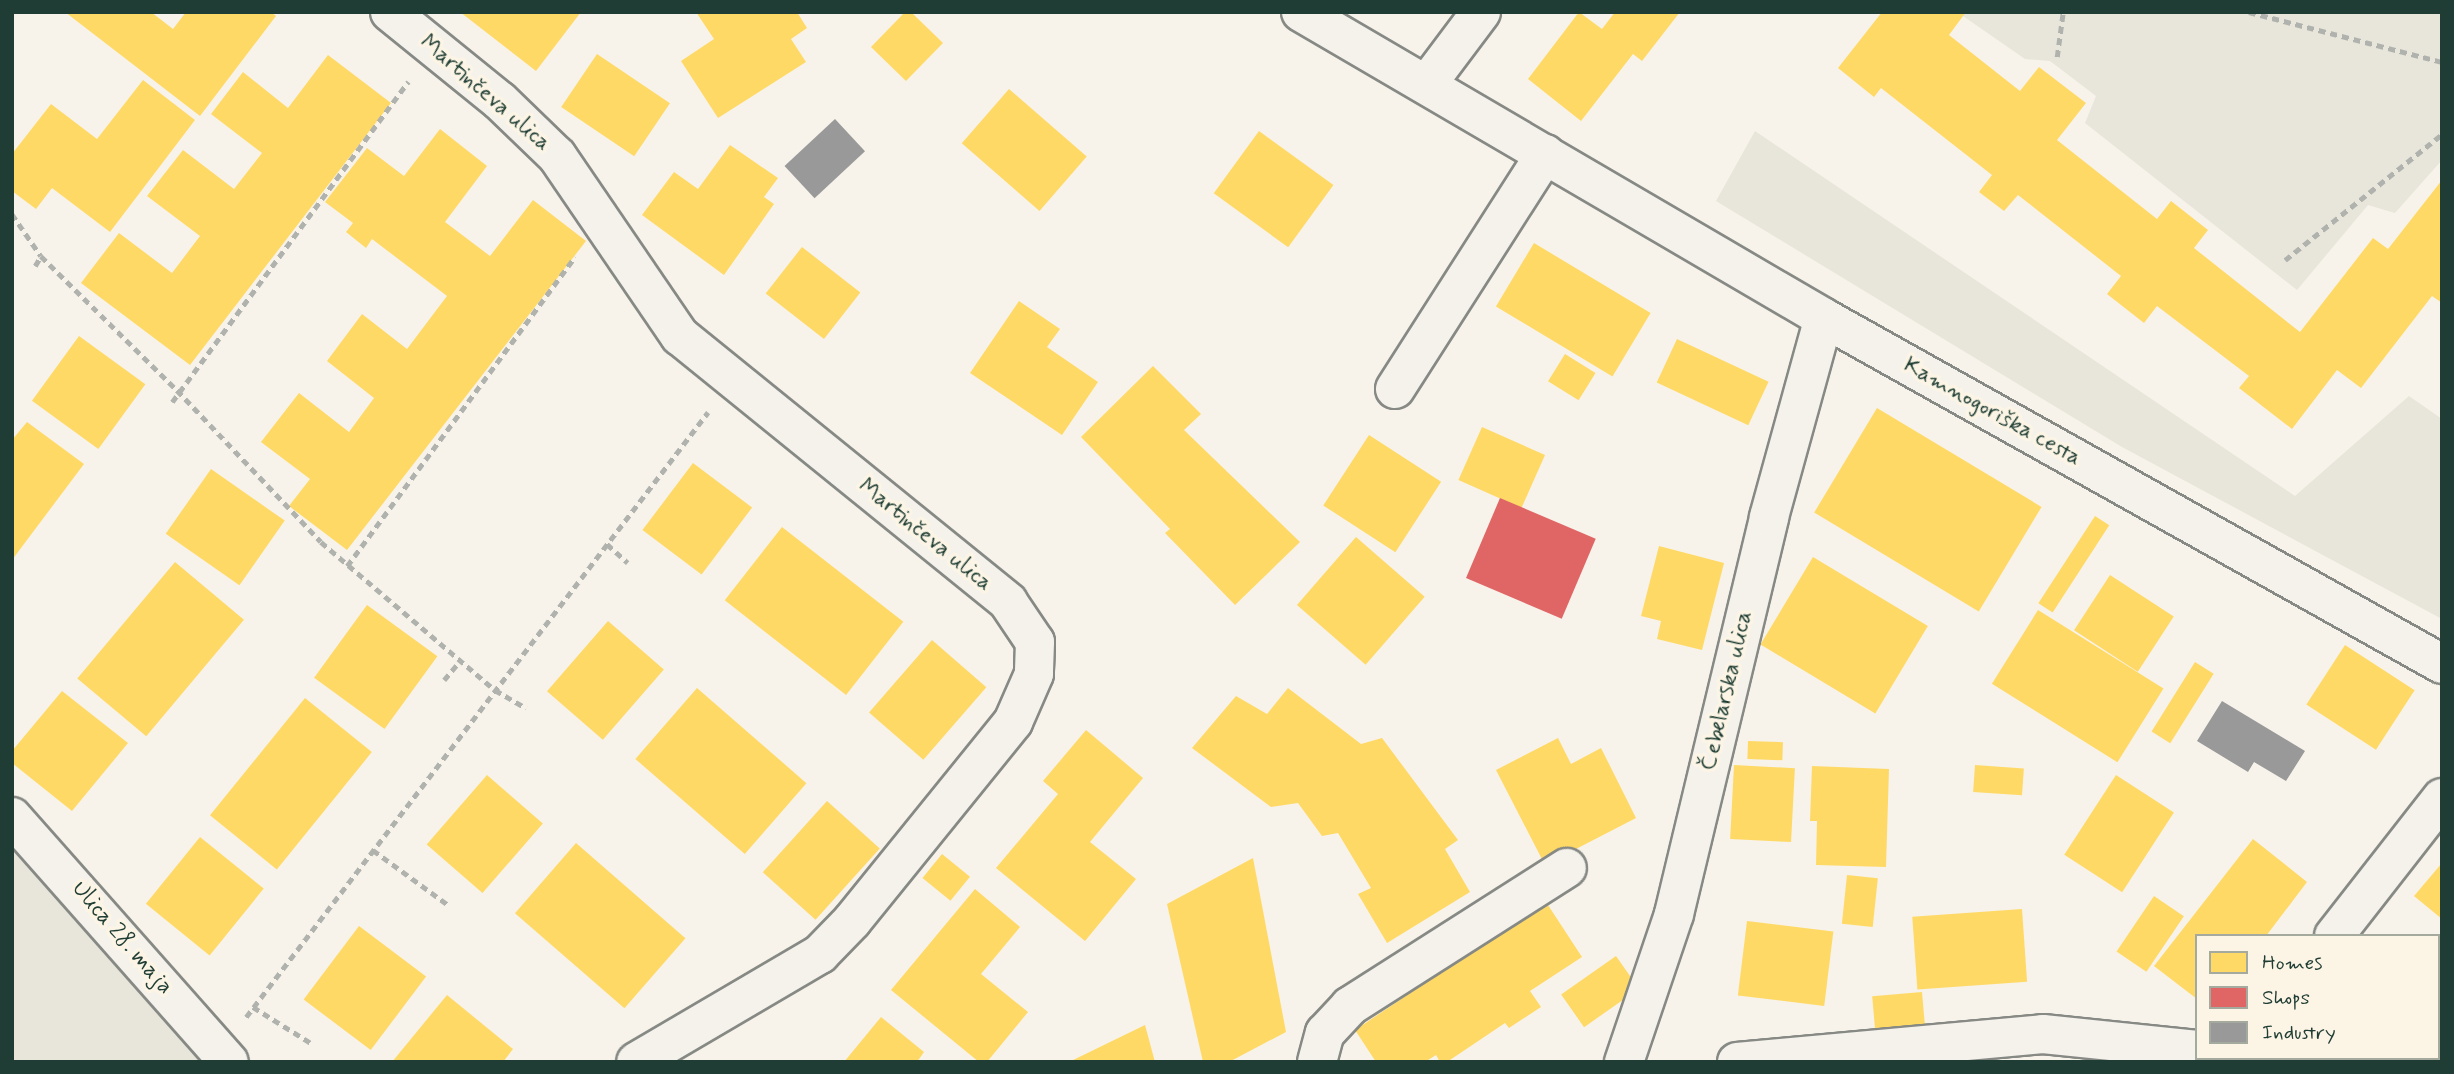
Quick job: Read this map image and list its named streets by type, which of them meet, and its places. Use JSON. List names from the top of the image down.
{
  "streets": {
    "street": [
      "Martinčeva ulica",
      "Kamnogoriška cesta",
      "Čebelarska ulica",
      "Ulica 28. maja"
    ]
  },
  "crossings": [
    ["Kamnogoriška cesta", "Čebelarska ulica"]
  ],
  "legend": ["Homes", "Shops", "Industry"]
}
